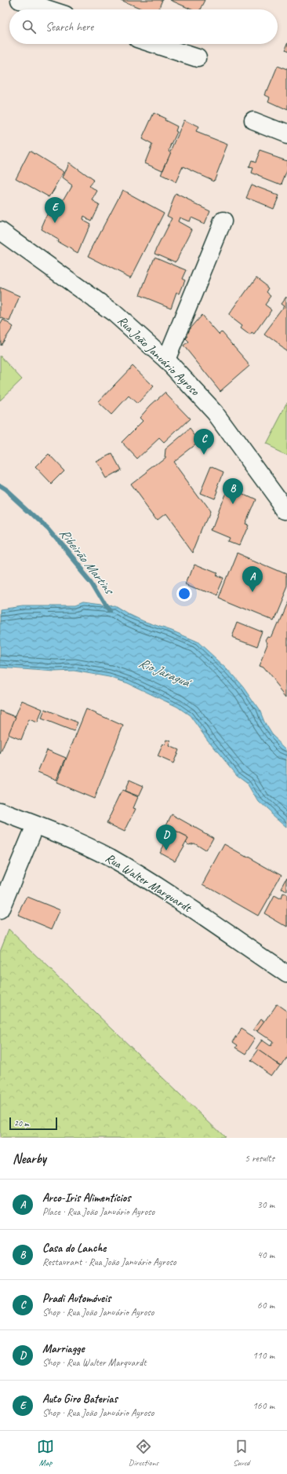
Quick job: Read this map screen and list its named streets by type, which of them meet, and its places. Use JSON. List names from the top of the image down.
{
  "streets": {
    "main road": ["Rua João Januário Ayroso", "Rua Walter Marquardt"]
  },
  "water": ["Ribeirão Martins", "Rio Jaraguá"],
  "scale_bar": "20 m",
  "page": {
    "search": "Search here",
    "pins": [
      "E",
      "C",
      "B",
      "A",
      "D"
    ],
    "scale": "20 m",
    "heading": ["Nearby", "5 results"],
    "list": [
      {
        "mark": "A",
        "name": "Arco-Iris Alimentícios",
        "note": "Place · Rua João Januário Ayroso",
        "value": "30 m"
      },
      {
        "mark": "B",
        "name": "Casa do Lanche",
        "note": "Restaurant · Rua João Januário Ayroso",
        "value": "40 m"
      },
      {
        "mark": "C",
        "name": "Pradi Automóveis",
        "note": "Shop · Rua João Januário Ayroso",
        "value": "60 m"
      },
      {
        "mark": "D",
        "name": "Marriagge",
        "note": "Shop · Rua Walter Marquardt",
        "value": "110 m"
      },
      {
        "mark": "E",
        "name": "Auto Giro Baterias",
        "note": "Shop · Rua João Januário Ayroso",
        "value": "160 m"
      }
    ],
    "nav": ["Map", "Directions", "Saved"]
  }
}
